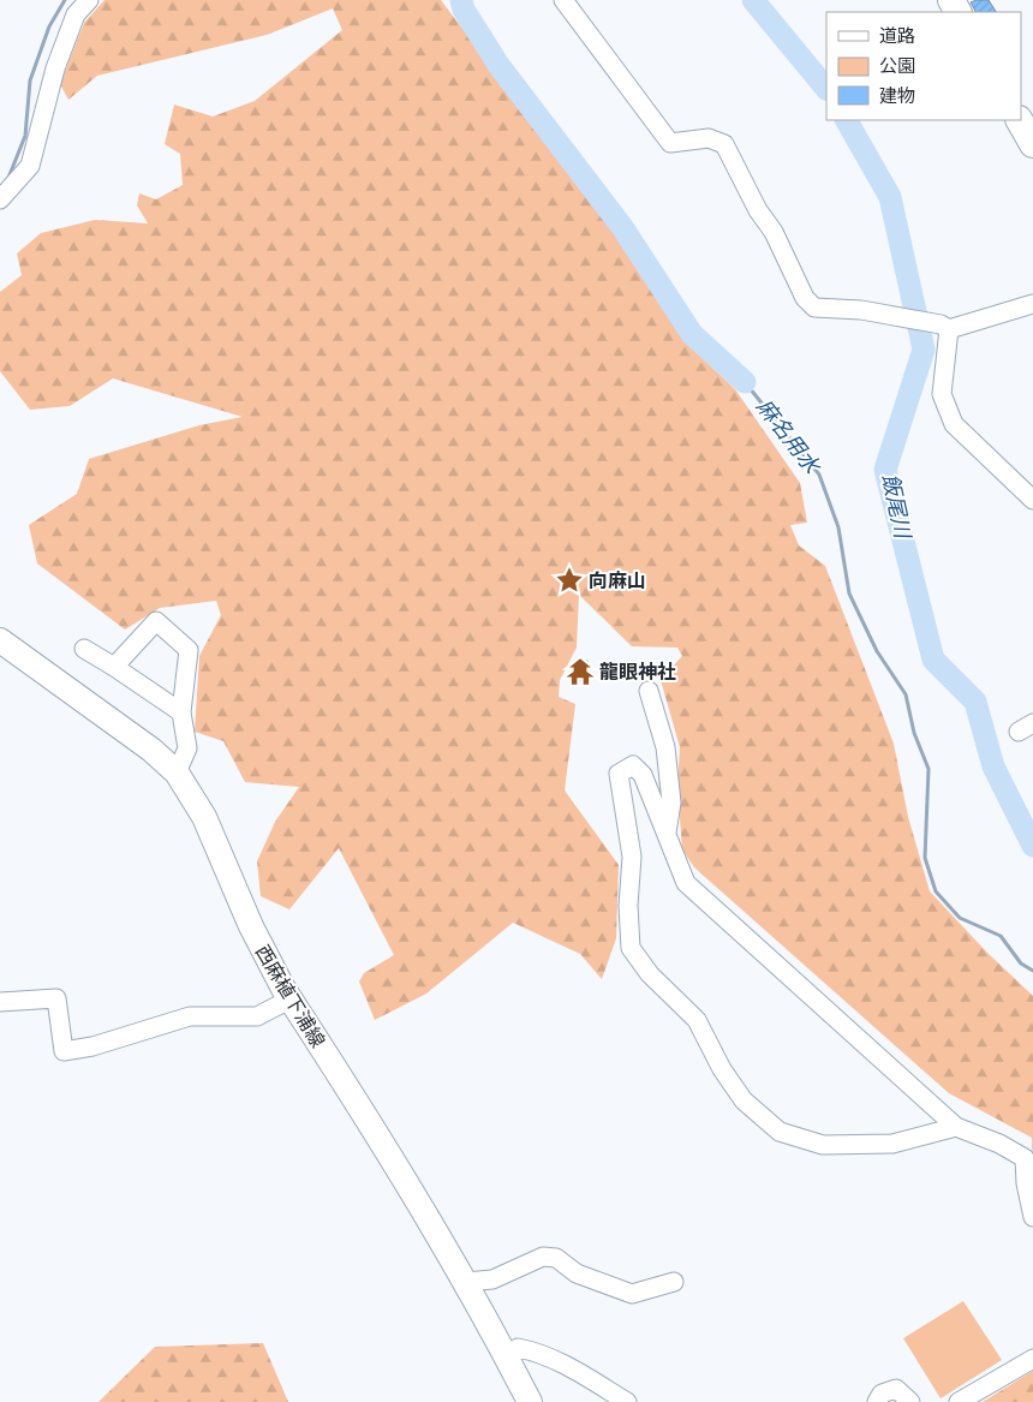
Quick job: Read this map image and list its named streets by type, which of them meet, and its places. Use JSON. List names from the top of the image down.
{
  "streets": {
    "main road": ["西麻植下浦線"]
  },
  "water": ["麻名用水", "飯尾川"],
  "places": {
    "place": ["向麻山"],
    "temple": ["龍眼神社"]
  },
  "legend": ["道路", "公園", "建物"]
}
